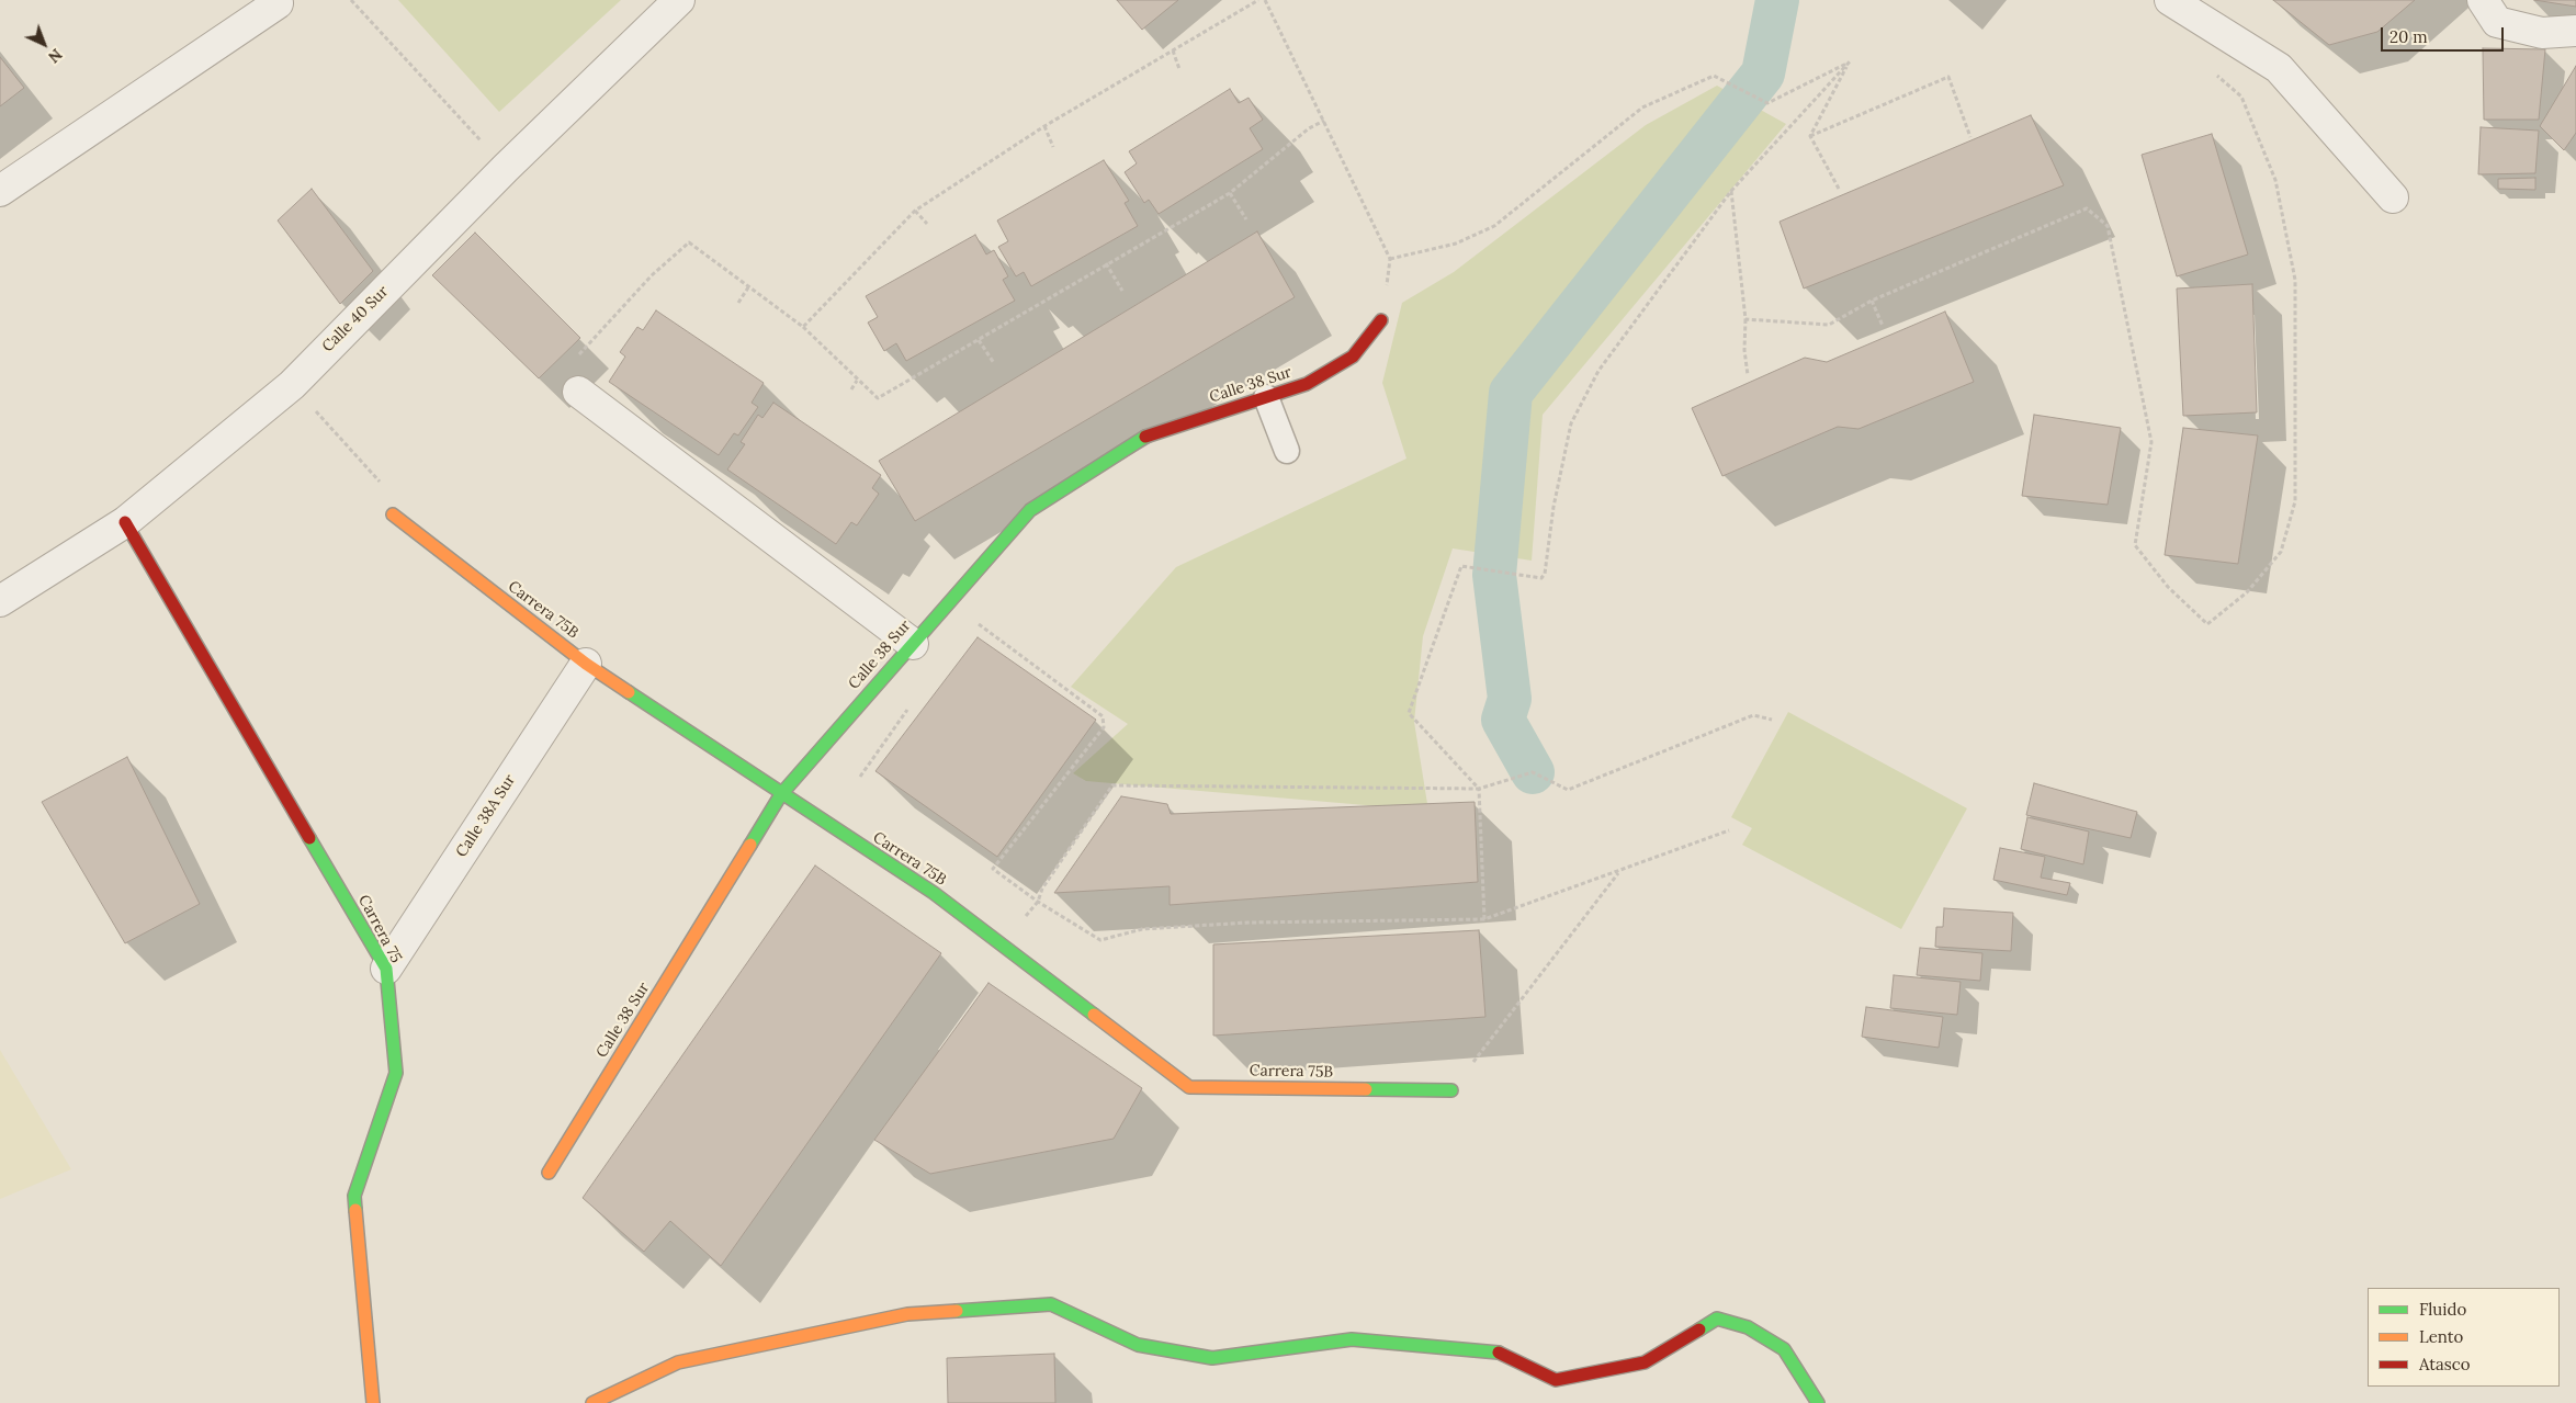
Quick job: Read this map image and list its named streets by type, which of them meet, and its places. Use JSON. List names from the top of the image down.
{
  "streets": {
    "street": [
      "Calle 40 Sur",
      "Calle 38 Sur",
      "Carrera 75B",
      "Calle 38A Sur",
      "Carrera 75"
    ]
  },
  "crossings": [
    ["Calle 40 Sur", "Carrera 75"],
    ["Calle 38 Sur", "Carrera 75B"],
    ["Carrera 75B", "Calle 38A Sur"],
    ["Calle 38A Sur", "Carrera 75"]
  ],
  "legend": ["Fluido", "Lento", "Atasco"],
  "scale_bar": "20 m",
  "north": "bottom right"
}
